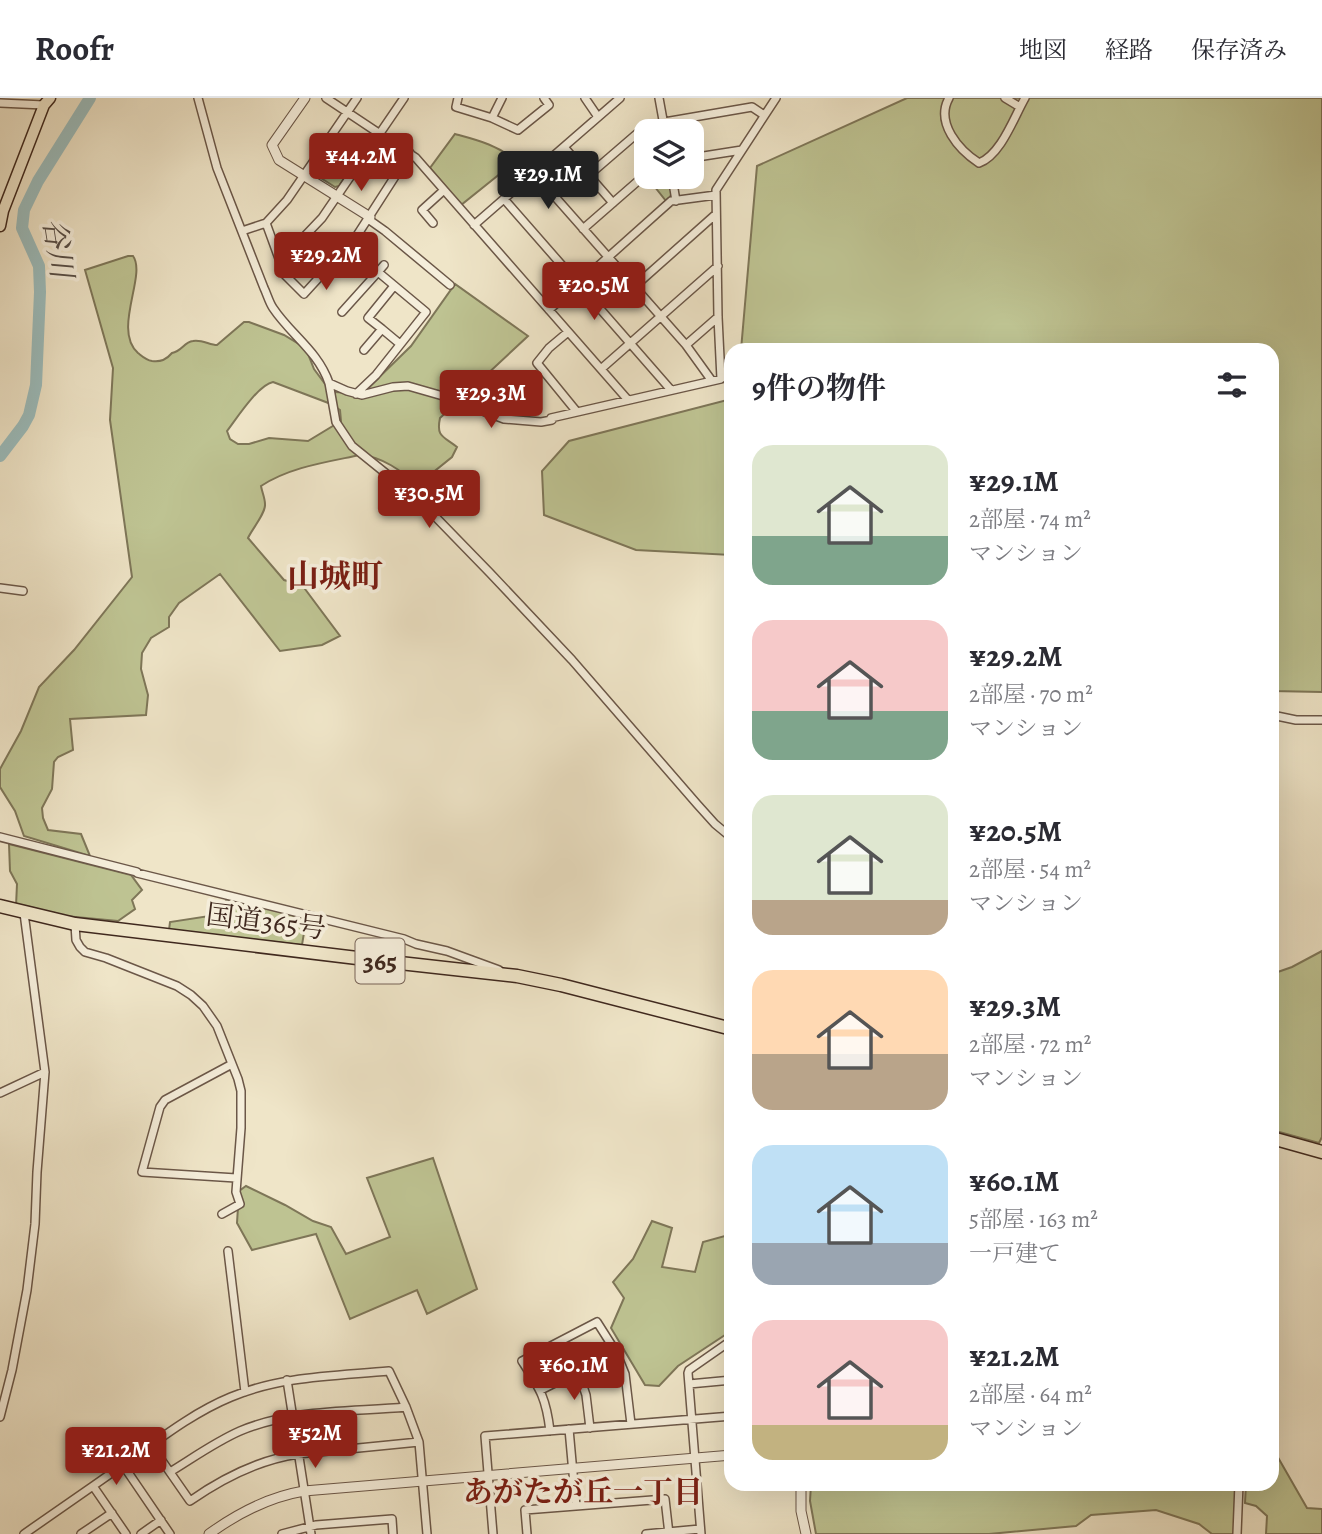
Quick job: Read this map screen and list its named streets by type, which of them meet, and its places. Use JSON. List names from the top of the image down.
{
  "streets": {
    "highway": ["国道365号", "365"]
  },
  "districts": ["山城町", "あがたが丘一丁目"],
  "water": ["谷川"],
  "page": {
    "header": "Roofr",
    "nav": ["地図", "経路", "保存済み"],
    "price": [
      "¥44.2M",
      "¥29.1M",
      "¥29.2M",
      "¥20.5M",
      "¥29.3M",
      "¥30.5M",
      "¥60.1M",
      "¥52M",
      "¥21.2M"
    ],
    "heading": "9件の物件",
    "list": [
      {
        "name": "¥29.1M",
        "note": "2部屋 · 74 m² · マンション"
      },
      {
        "name": "¥29.2M",
        "note": "2部屋 · 70 m² · マンション"
      },
      {
        "name": "¥20.5M",
        "note": "2部屋 · 54 m² · マンション"
      },
      {
        "name": "¥29.3M",
        "note": "2部屋 · 72 m² · マンション"
      },
      {
        "name": "¥60.1M",
        "note": "5部屋 · 163 m² · 一戸建て"
      },
      {
        "name": "¥21.2M",
        "note": "2部屋 · 64 m² · マンション"
      }
    ]
  }
}
